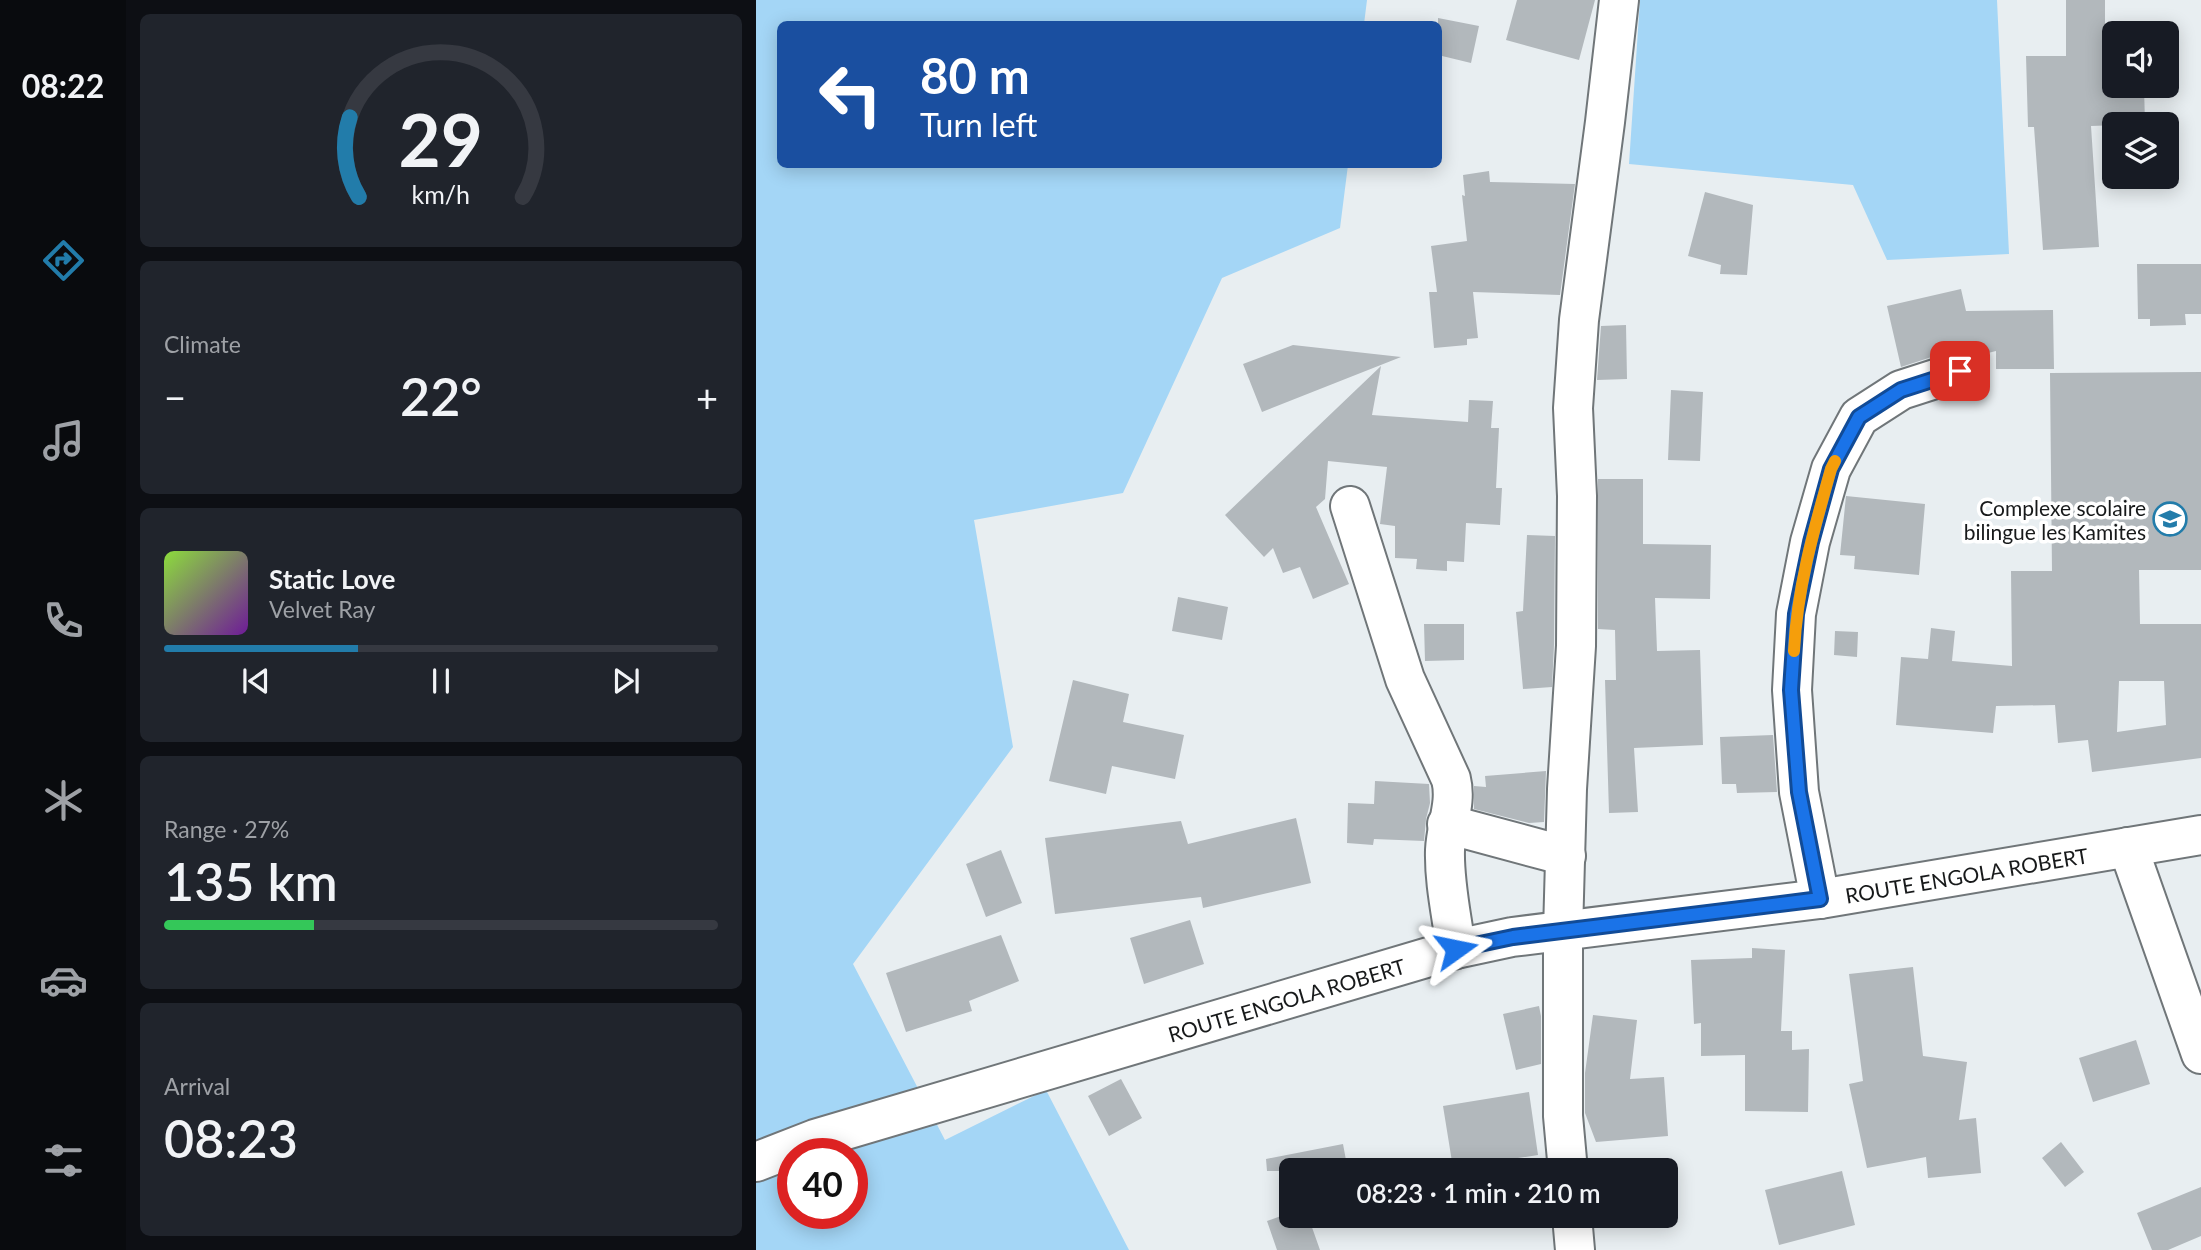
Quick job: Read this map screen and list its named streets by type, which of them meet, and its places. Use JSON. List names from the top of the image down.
{
  "streets": {
    "street": ["ROUTE ENGOLA ROBERT"]
  },
  "places": {
    "school or university": ["Complexe scolaire bilingue les Kamites"]
  },
  "page": {
    "tabs": "08:22",
    "turn": ["80 m", "Turn left"],
    "tile": [
      "Climate",
      ["Range · 27%", "135 km"],
      ["Arrival", "08:23"]
    ],
    "heat": ["−", "22°", "+"],
    "song": ["Static Love", "Velvet Ray"],
    "limit": "40",
    "trip": "08:23 · 1 min · 210 m",
    "gauge": ["29", "km/h"]
  }
}
